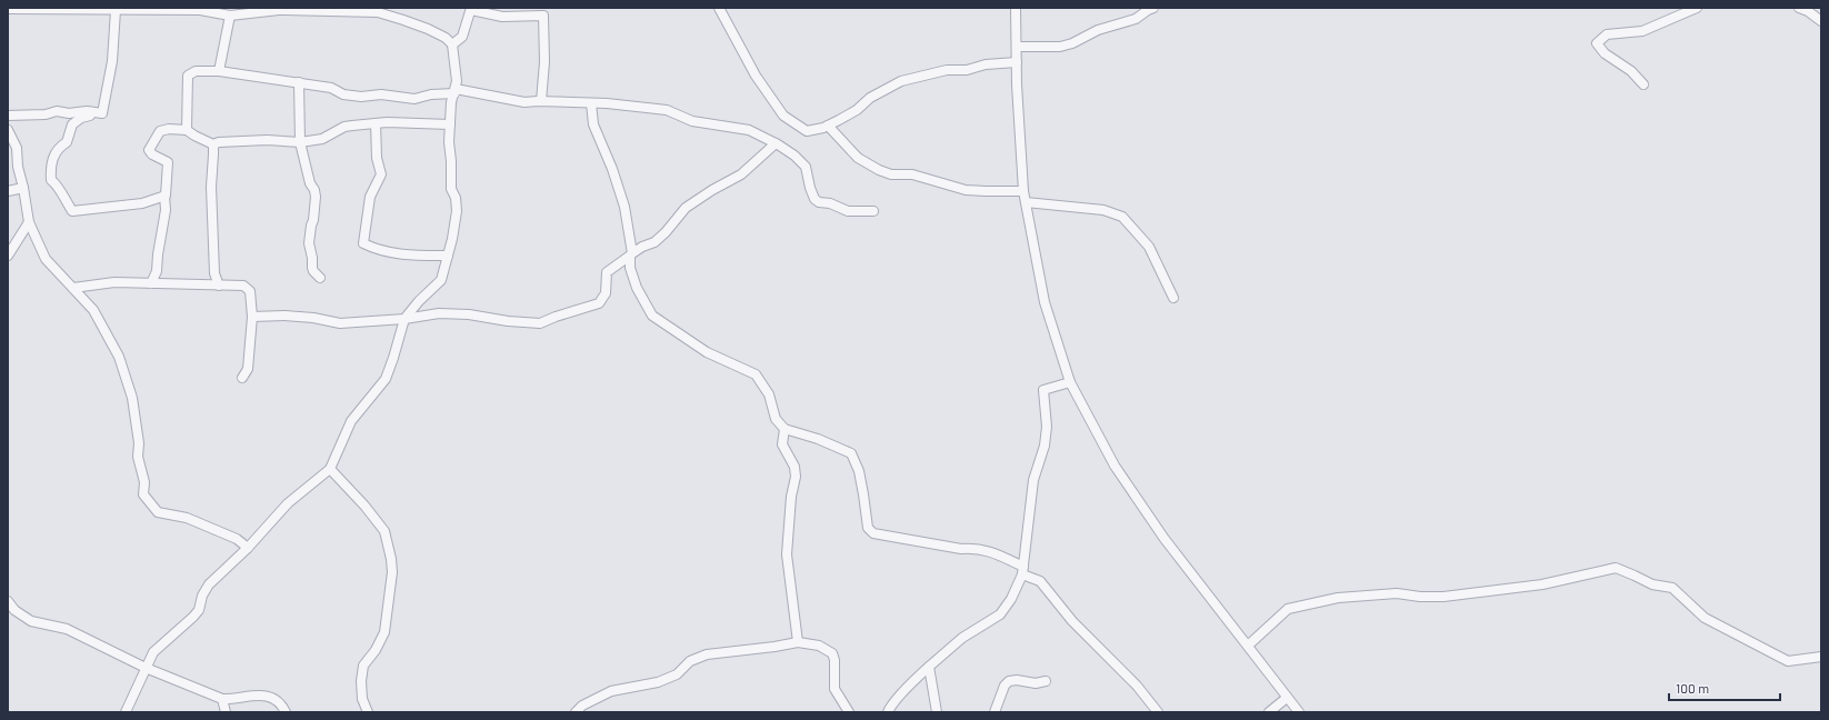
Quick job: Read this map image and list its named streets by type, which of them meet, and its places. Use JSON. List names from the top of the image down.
{
  "scale_bar": "100 m"
}
